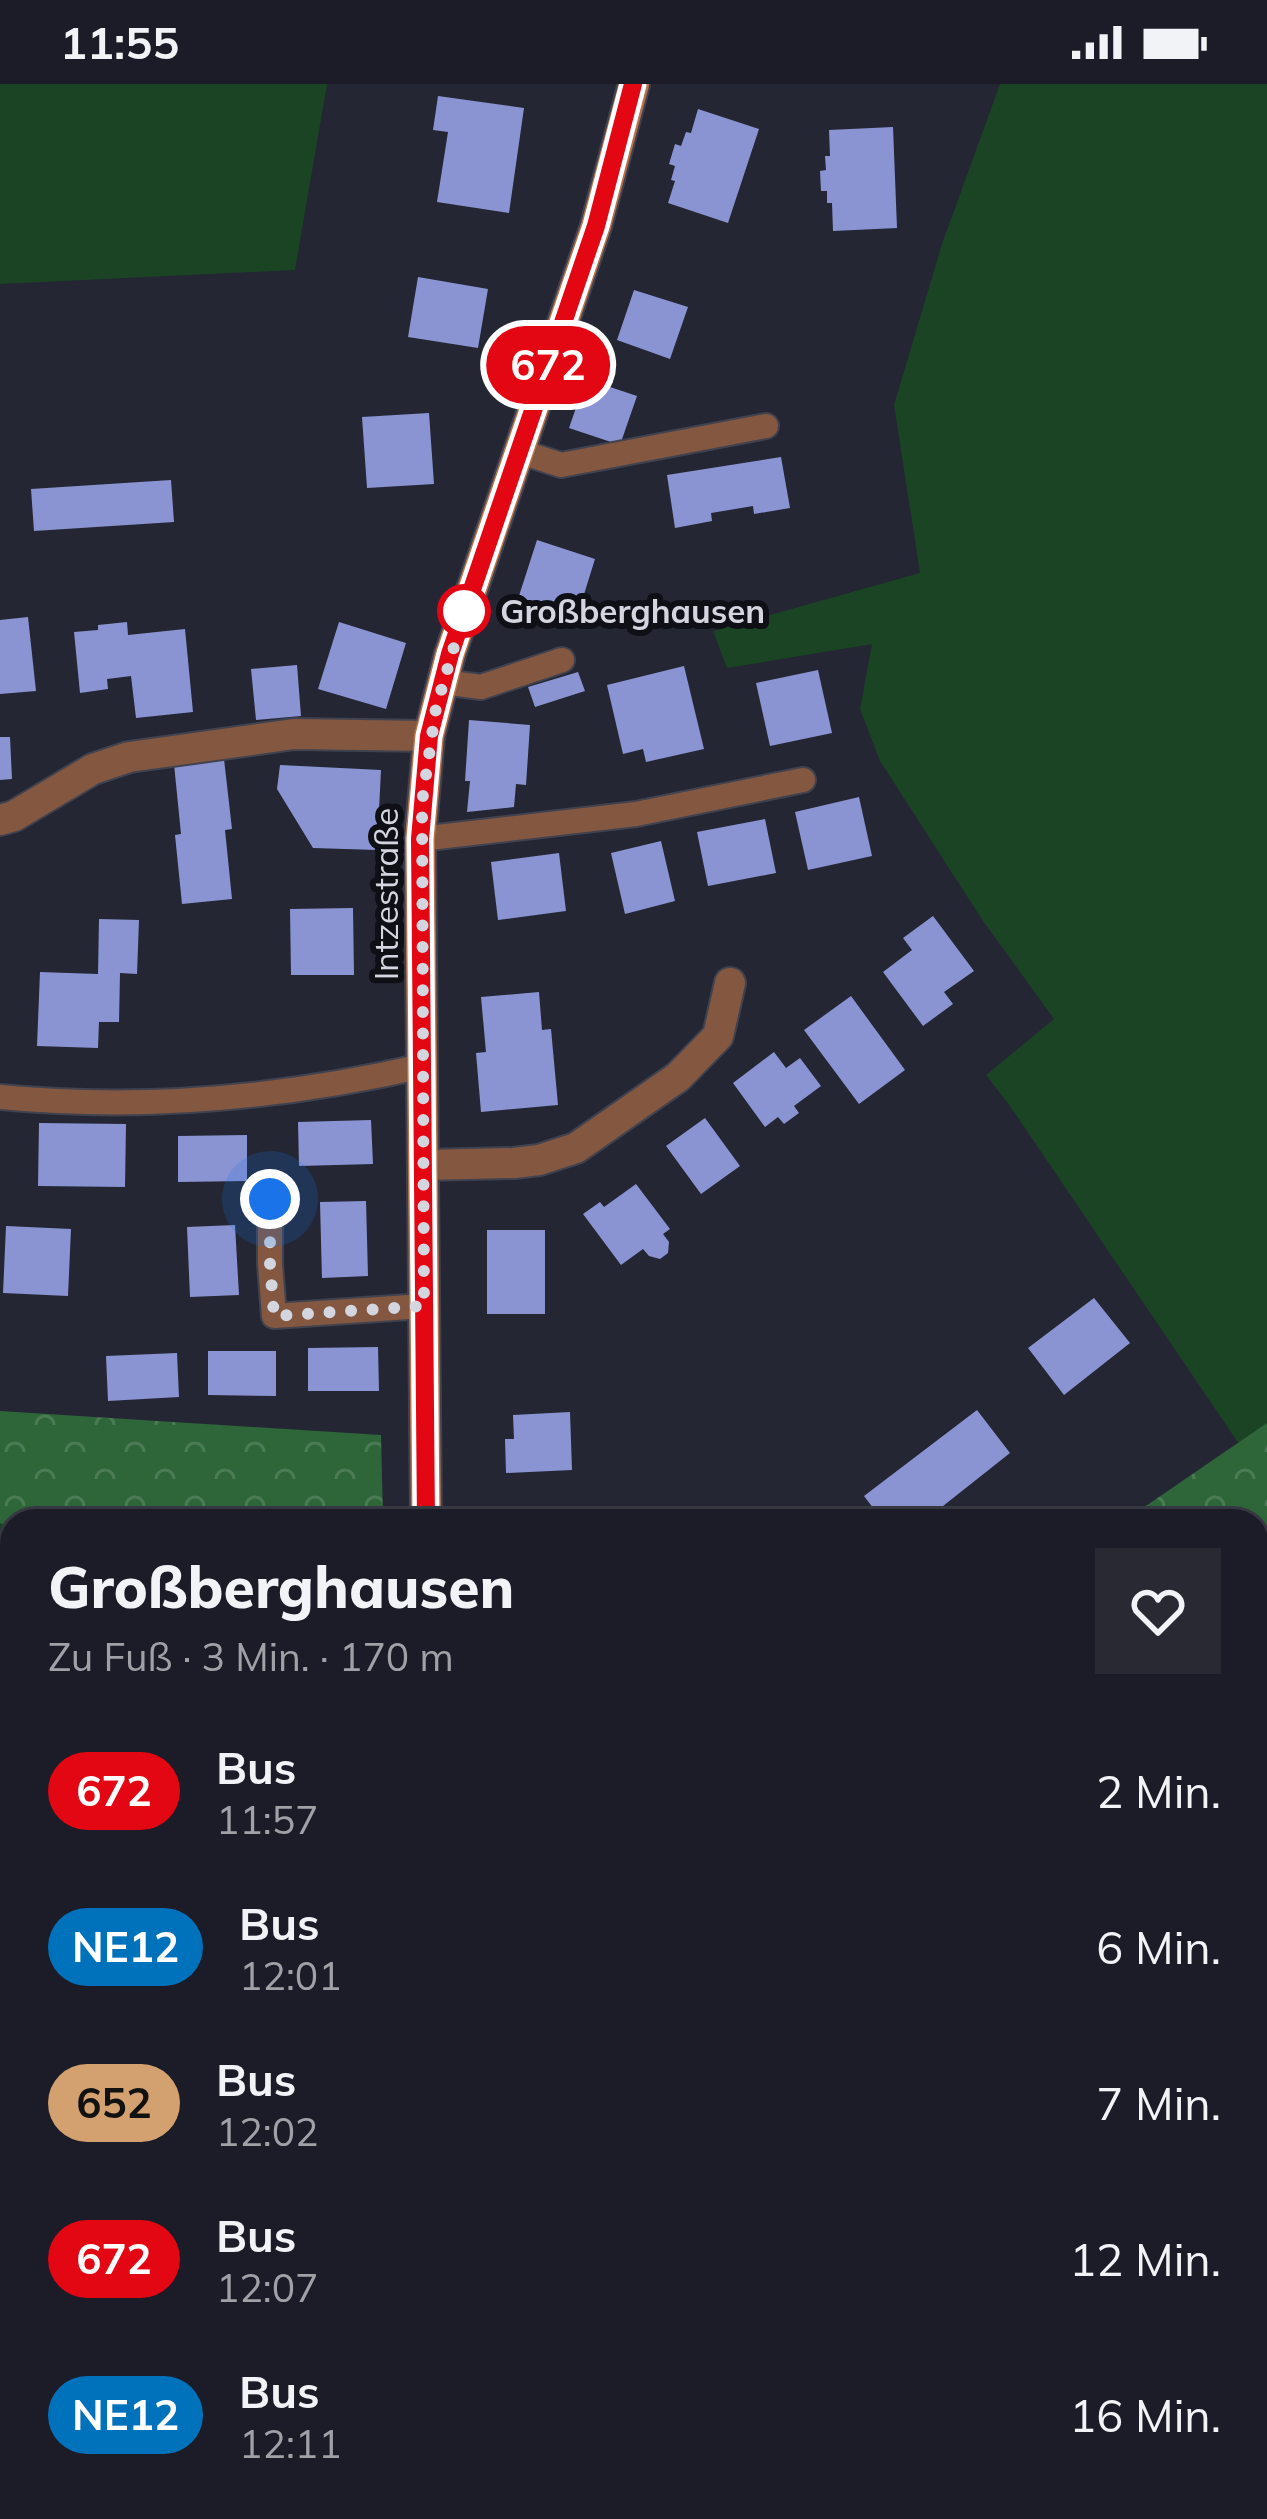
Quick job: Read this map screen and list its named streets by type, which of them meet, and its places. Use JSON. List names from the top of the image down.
{
  "streets": {
    "main road": ["Intzestraße"]
  },
  "places": ["Großberghausen"],
  "lines": ["bus line 672"],
  "page": {
    "status": "11:55",
    "on_map": "672",
    "heading": ["Großberghausen", "Zu Fuß · 3 Min. · 170 m"],
    "list": [
      {
        "mark": "672",
        "name": "Bus",
        "note": "11:57",
        "value": "2 Min."
      },
      {
        "mark": "NE12",
        "name": "Bus",
        "note": "12:01",
        "value": "6 Min."
      },
      {
        "mark": "652",
        "name": "Bus",
        "note": "12:02",
        "value": "7 Min."
      },
      {
        "mark": "672",
        "name": "Bus",
        "note": "12:07",
        "value": "12 Min."
      },
      {
        "mark": "NE12",
        "name": "Bus",
        "note": "12:11",
        "value": "16 Min."
      }
    ]
  }
}
